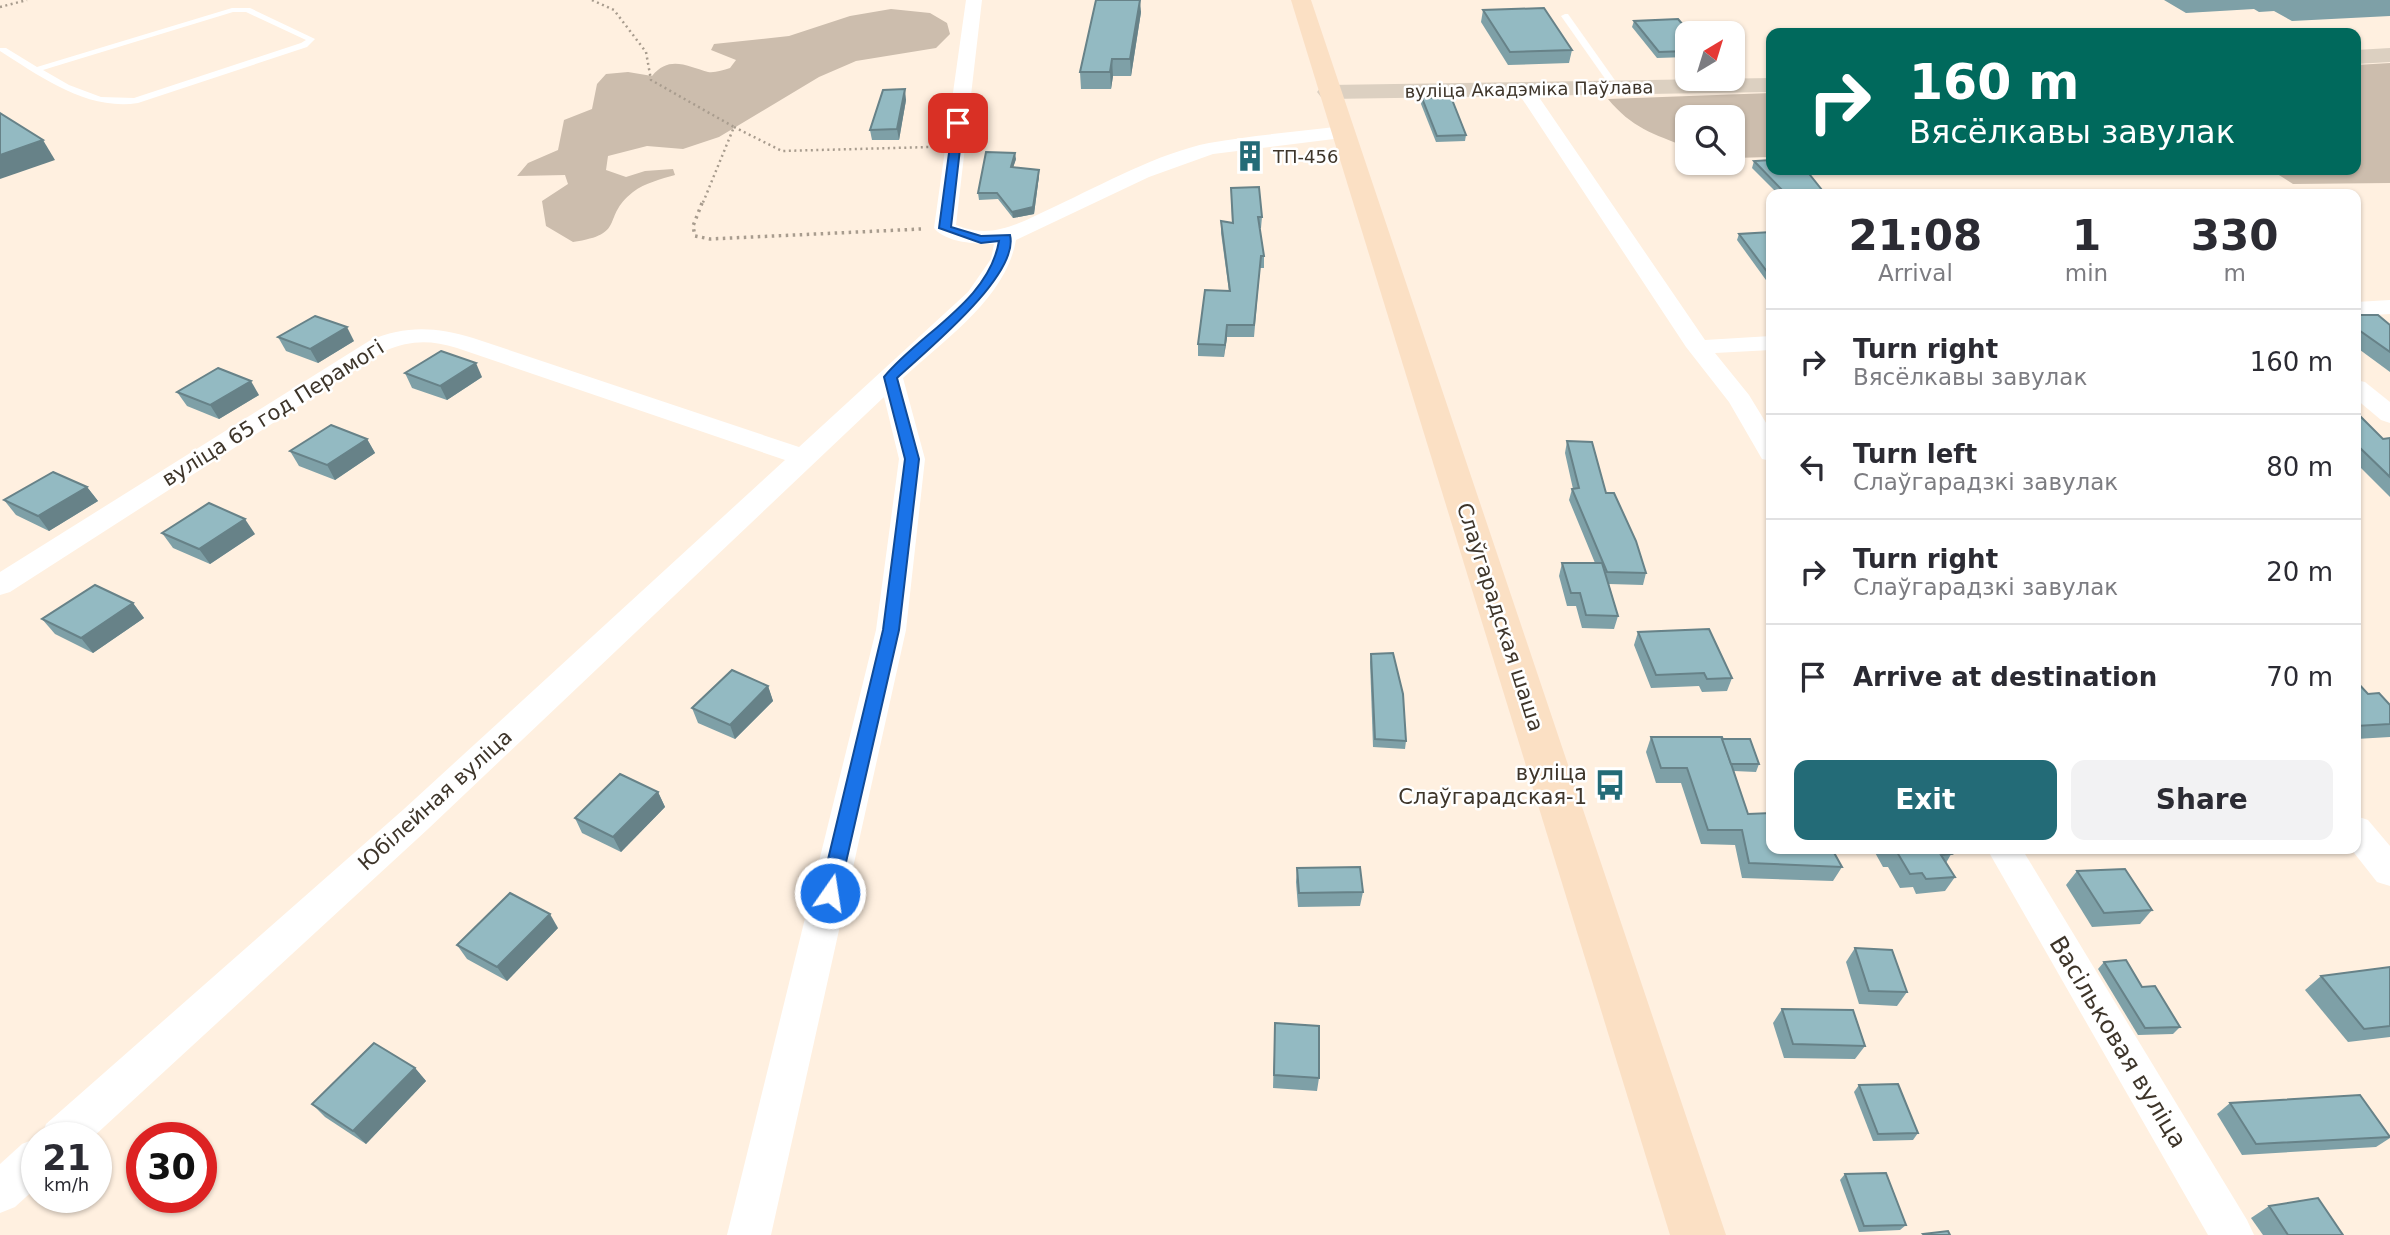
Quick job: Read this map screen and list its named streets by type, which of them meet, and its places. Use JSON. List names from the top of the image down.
{
  "streets": {
    "main road": ["вуліца Акадэміка Паўлава", "Слаўгарадская шаша"],
    "street": ["вуліца 65 год Перамогі", "Юбілейная вуліца", "Васільковая вуліца"]
  },
  "crossings": [
    ["вуліца Акадэміка Паўлава", "Слаўгарадская шаша"],
    ["вуліца 65 год Перамогі", "Юбілейная вуліца"]
  ],
  "places": {
    "building": ["ТП-456"],
    "bus stop": ["вуліца Слаўгарадская-1"]
  },
  "north": "top right",
  "page": {
    "turn": ["160 m", "Вясёлкавы завулак"],
    "eta": [
      "21:08",
      "Arrival",
      "1",
      "min",
      "330",
      "m"
    ],
    "list": [
      {
        "name": "Turn right",
        "note": "Вясёлкавы завулак",
        "value": "160 m"
      },
      {
        "name": "Turn left",
        "note": "Слаўгарадзкі завулак",
        "value": "80 m"
      },
      {
        "name": "Turn right",
        "note": "Слаўгарадзкі завулак",
        "value": "20 m"
      },
      {
        "name": "Arrive at destination",
        "value": "70 m"
      }
    ],
    "buttons": ["Exit", "Share"],
    "speed": "21 km/h",
    "limit": "30"
  }
}
